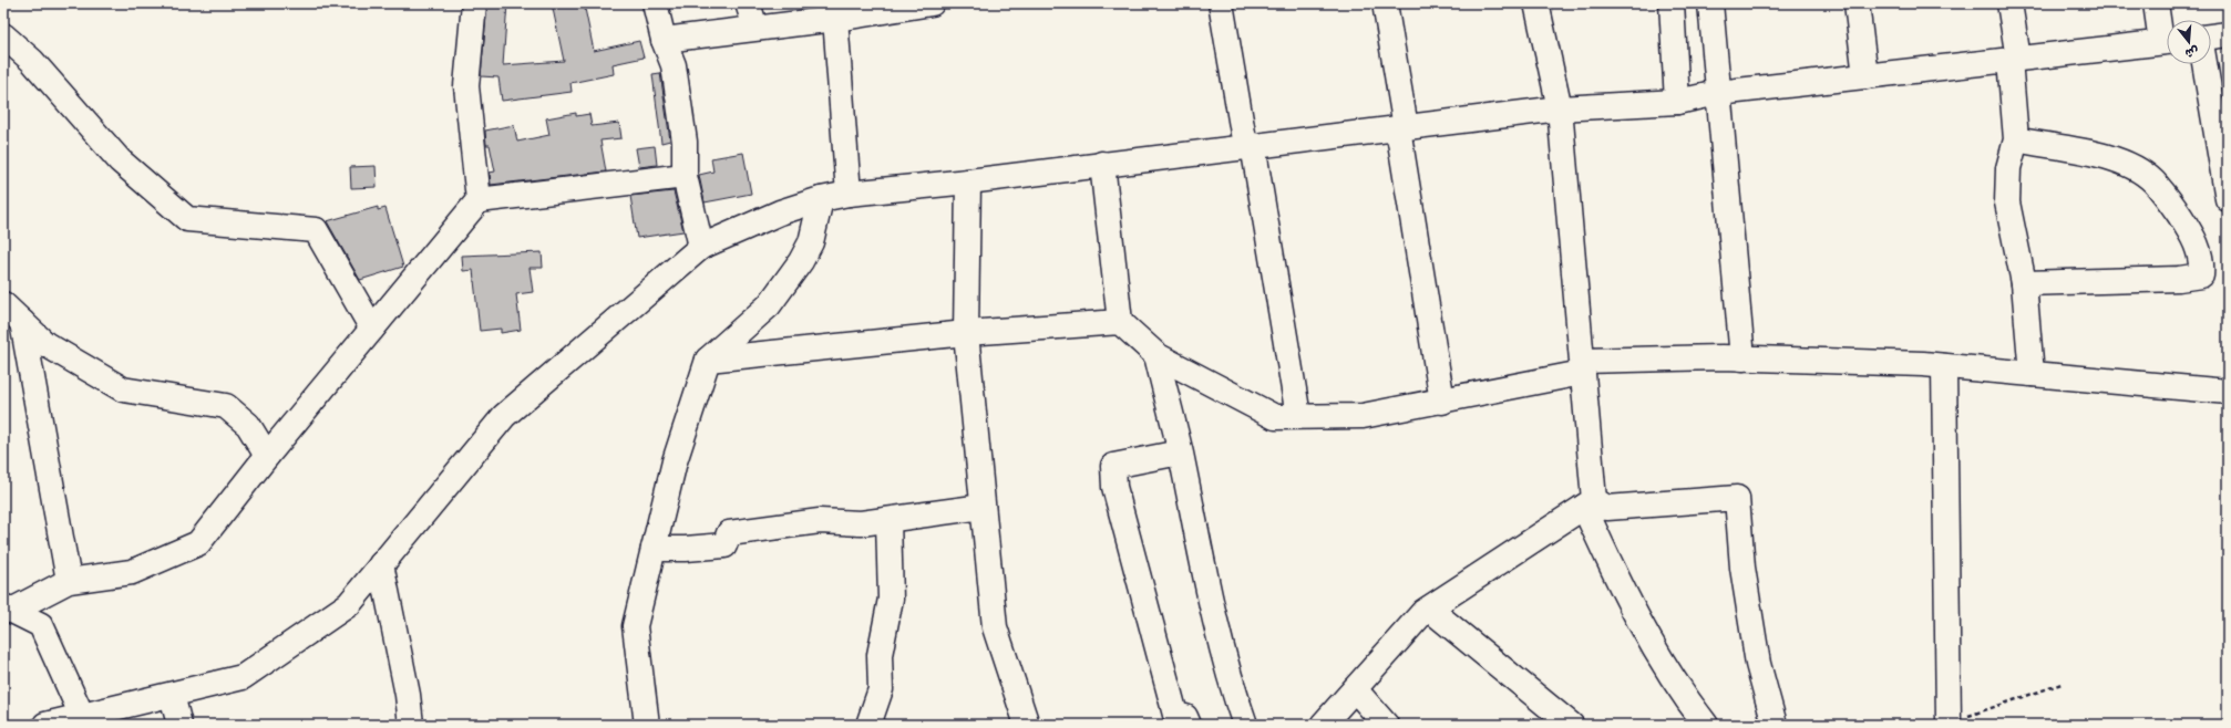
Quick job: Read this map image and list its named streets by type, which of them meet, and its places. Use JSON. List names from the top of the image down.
{
  "north": "bottom"
}
